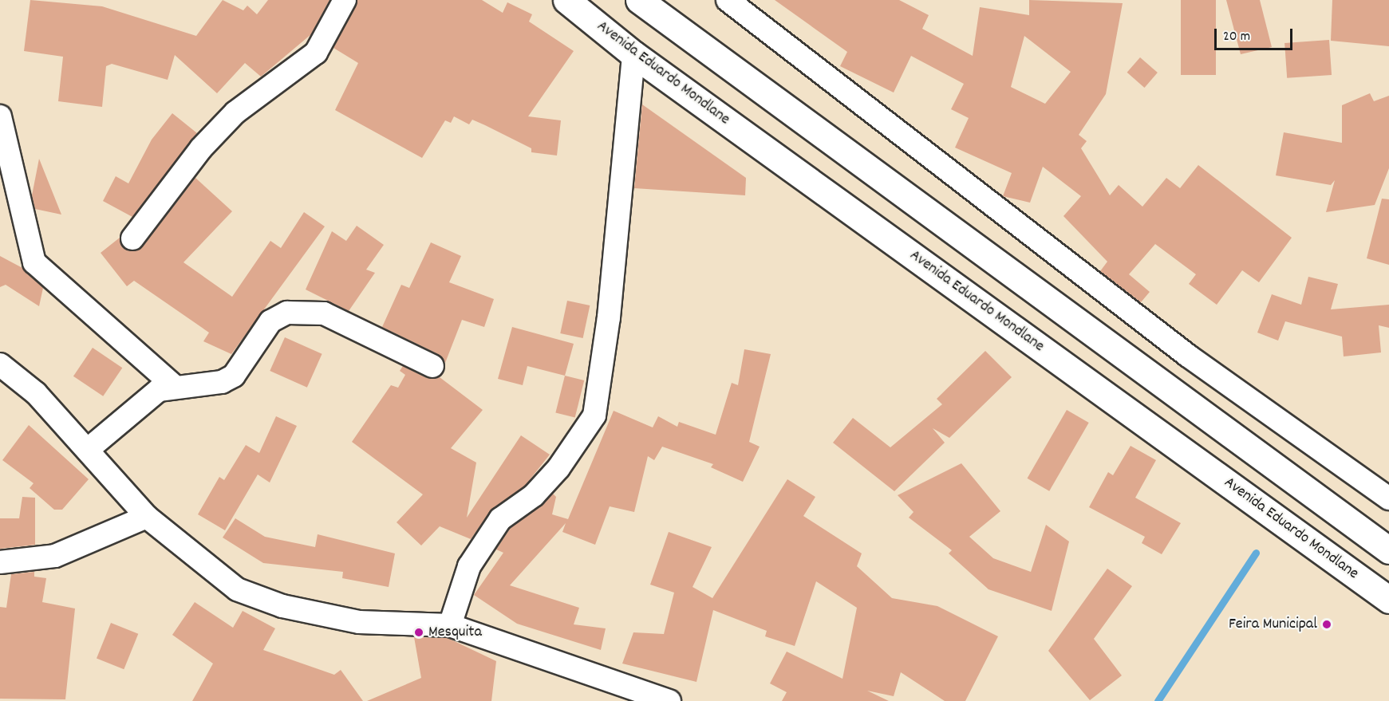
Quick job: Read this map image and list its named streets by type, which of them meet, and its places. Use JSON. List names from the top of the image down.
{
  "streets": {
    "main road": ["Avenida Eduardo Mondlane"]
  },
  "places": ["Feira Municipal", "Mesquita"],
  "scale_bar": "20 m"
}
